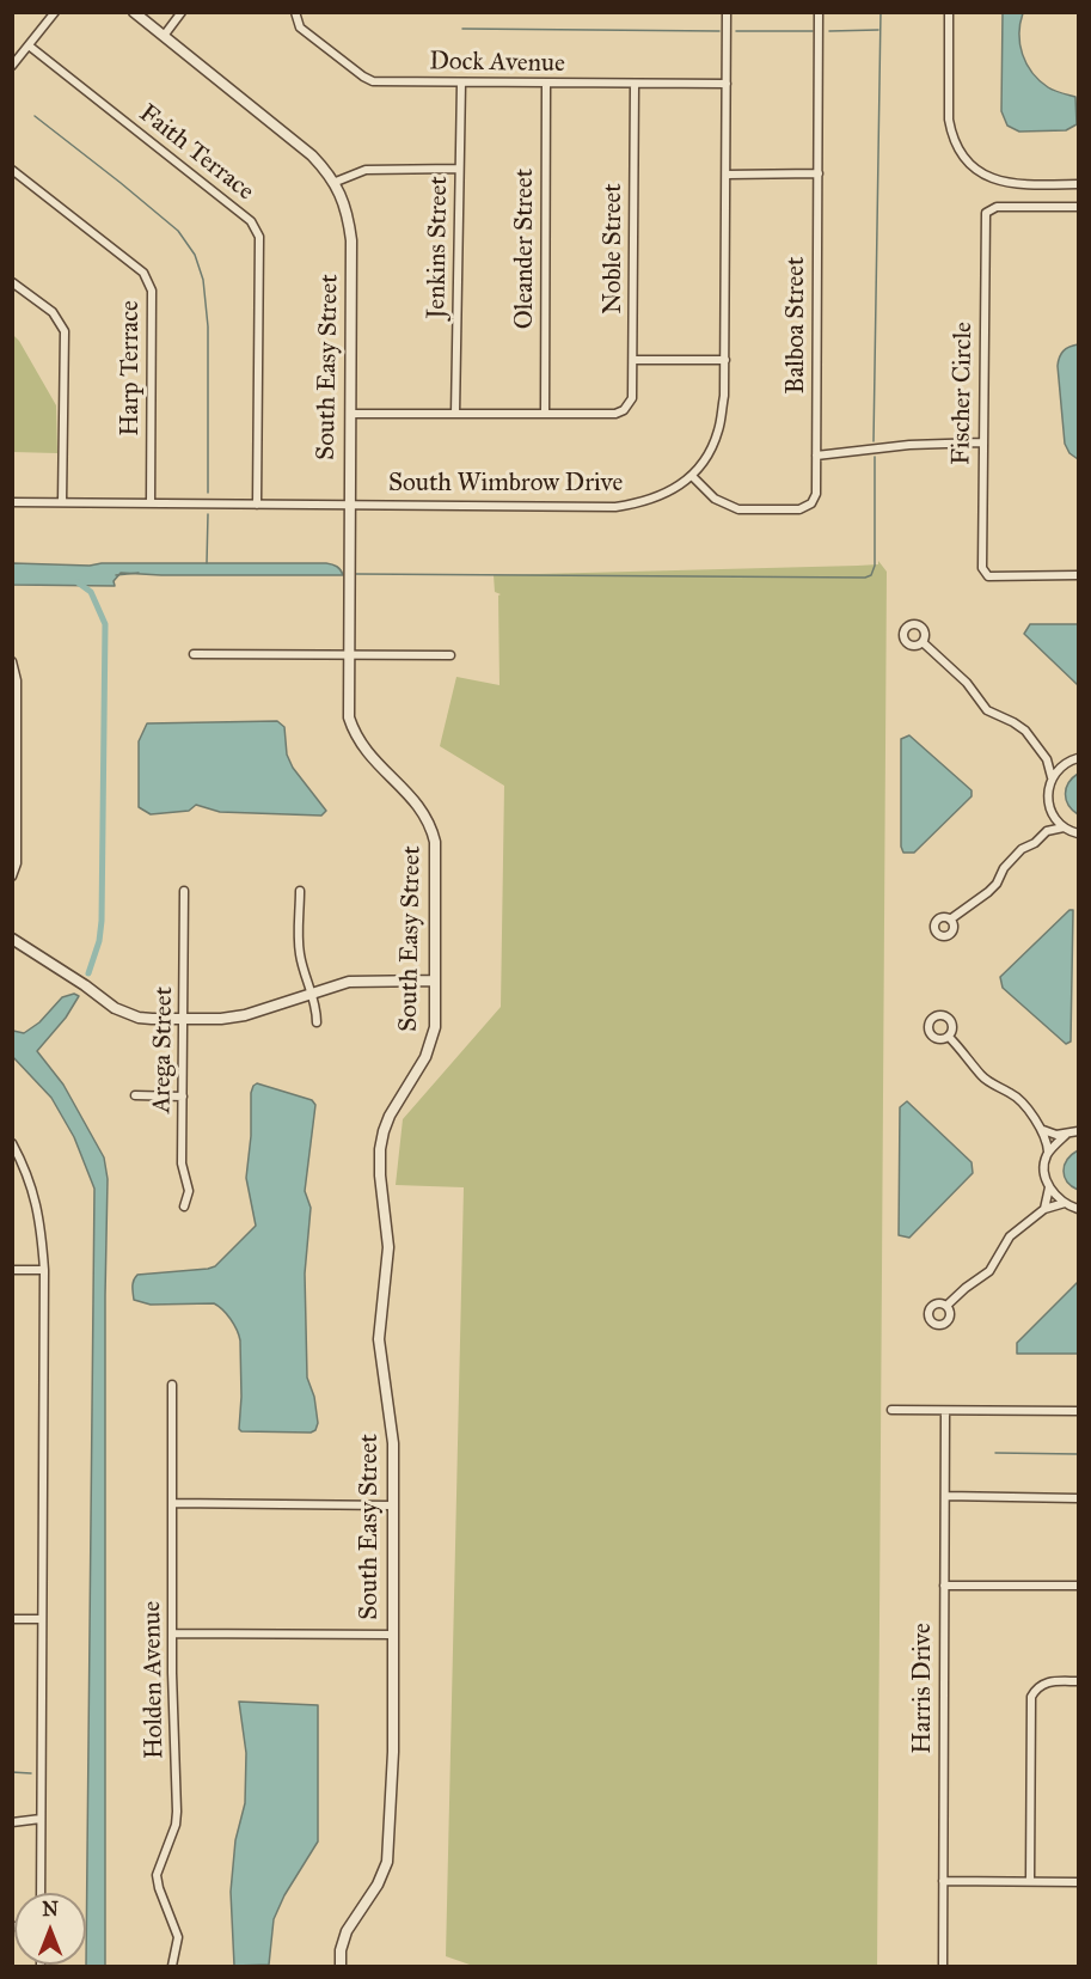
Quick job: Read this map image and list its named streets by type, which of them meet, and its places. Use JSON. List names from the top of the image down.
{
  "streets": {
    "street": [
      "Dock Avenue",
      "Faith Terrace",
      "Jenkins Street",
      "Oleander Street",
      "Noble Street",
      "Balboa Street",
      "South Easy Street",
      "Harp Terrace",
      "Fischer Circle",
      "South Wimbrow Drive",
      "Arega Street",
      "Holden Avenue",
      "Harris Drive"
    ]
  },
  "crossings": [
    ["Dock Avenue", "Jenkins Street"],
    ["Dock Avenue", "Oleander Street"],
    ["Dock Avenue", "Noble Street"],
    ["Dock Avenue", "South Wimbrow Drive"],
    ["Faith Terrace", "South Wimbrow Drive"],
    ["Oleander Street", "Noble Street"],
    ["Balboa Street", "South Wimbrow Drive"],
    ["South Easy Street", "South Wimbrow Drive"],
    ["Harp Terrace", "South Wimbrow Drive"]
  ],
  "north": "top"
}
